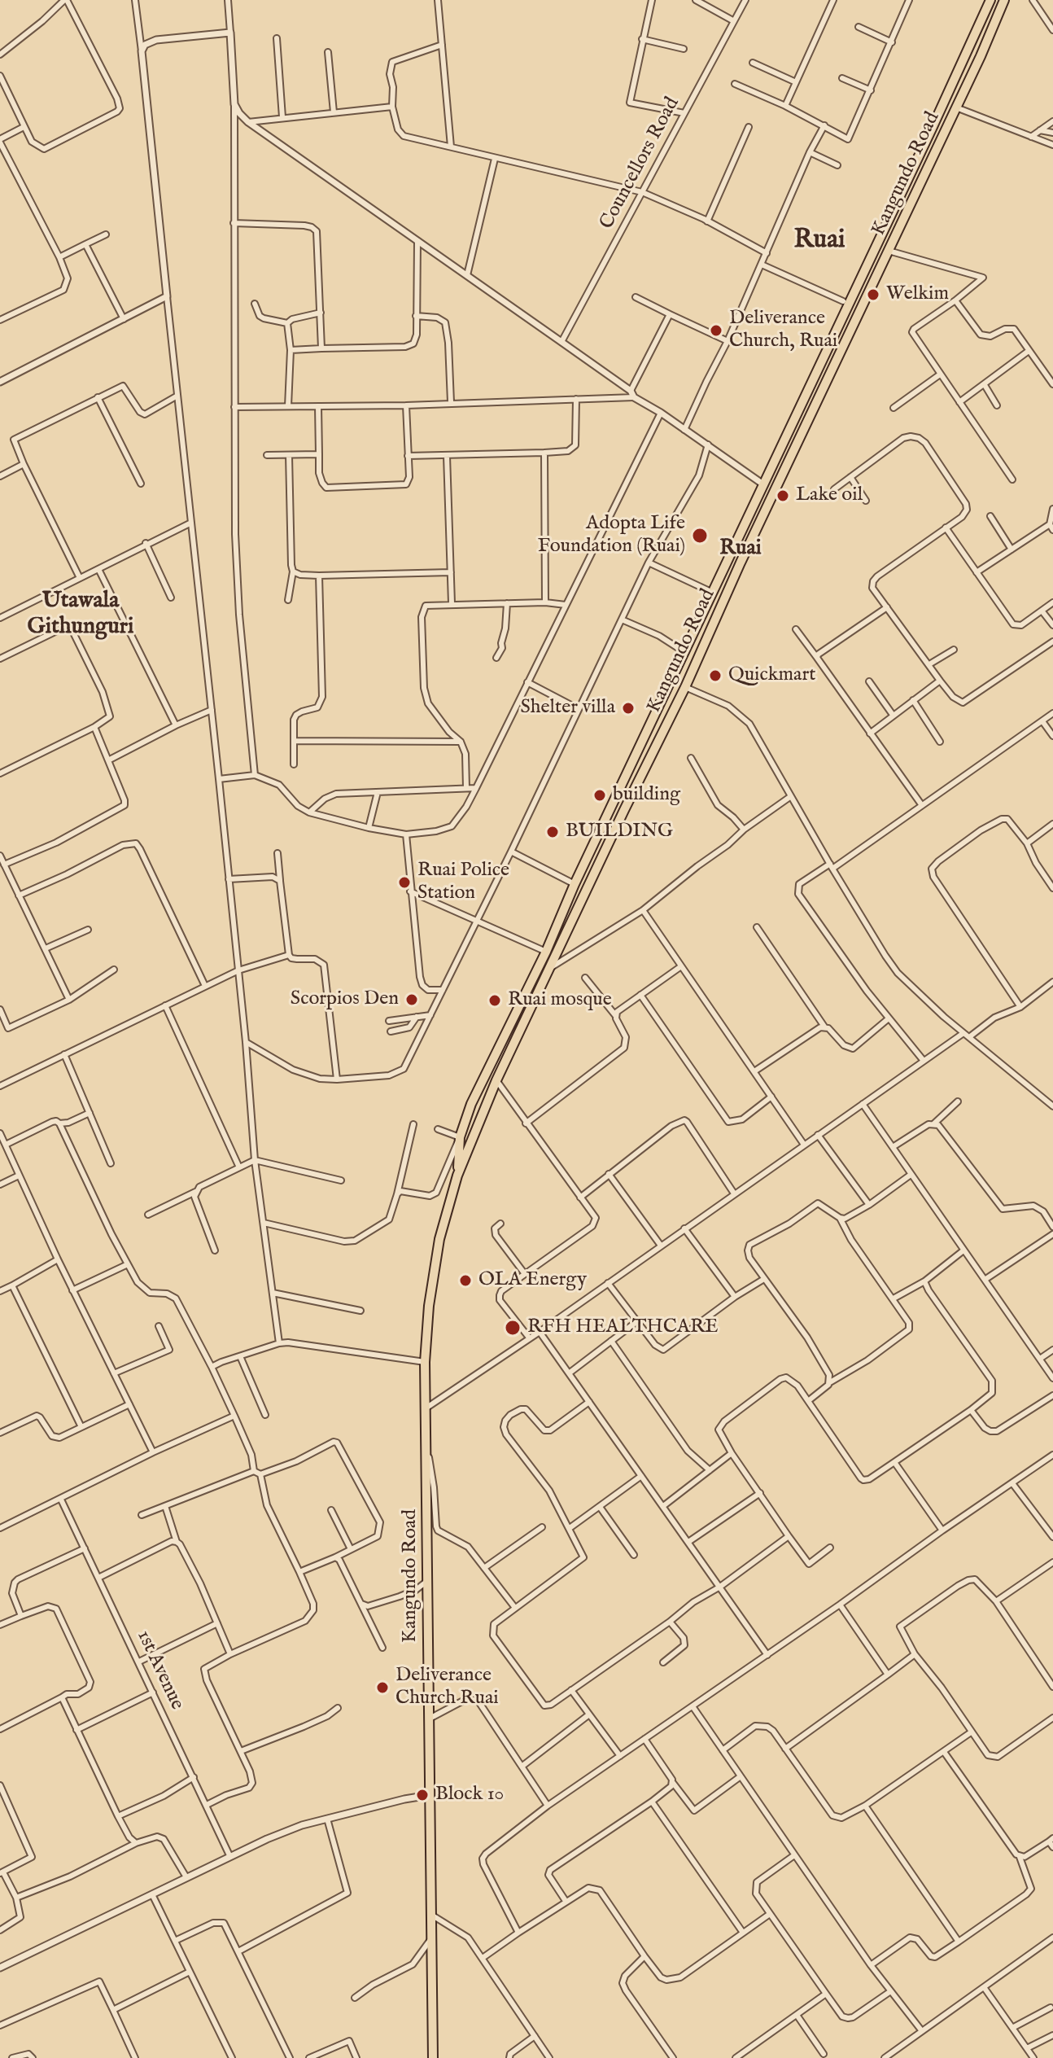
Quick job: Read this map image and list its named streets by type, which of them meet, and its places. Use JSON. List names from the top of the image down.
{
  "streets": {
    "highway": ["Kangundo Road"],
    "street": ["Councellors Road", "1st Avenue"]
  },
  "districts": ["Ruai", "Ruai", "Utawala Githunguri"],
  "places": [
    "Welkim",
    "Deliverance Church, Ruai",
    "Lake oil",
    "Adopta Life Foundation (Ruai)",
    "Quickmart",
    "Shelter villa",
    "building",
    "BUILDING",
    "Ruai Police Station",
    "Scorpios Den",
    "Ruai mosque",
    "OLA Energy",
    "RFH HEALTHCARE",
    "Deliverance Church Ruai",
    "Block 10"
  ]
}
